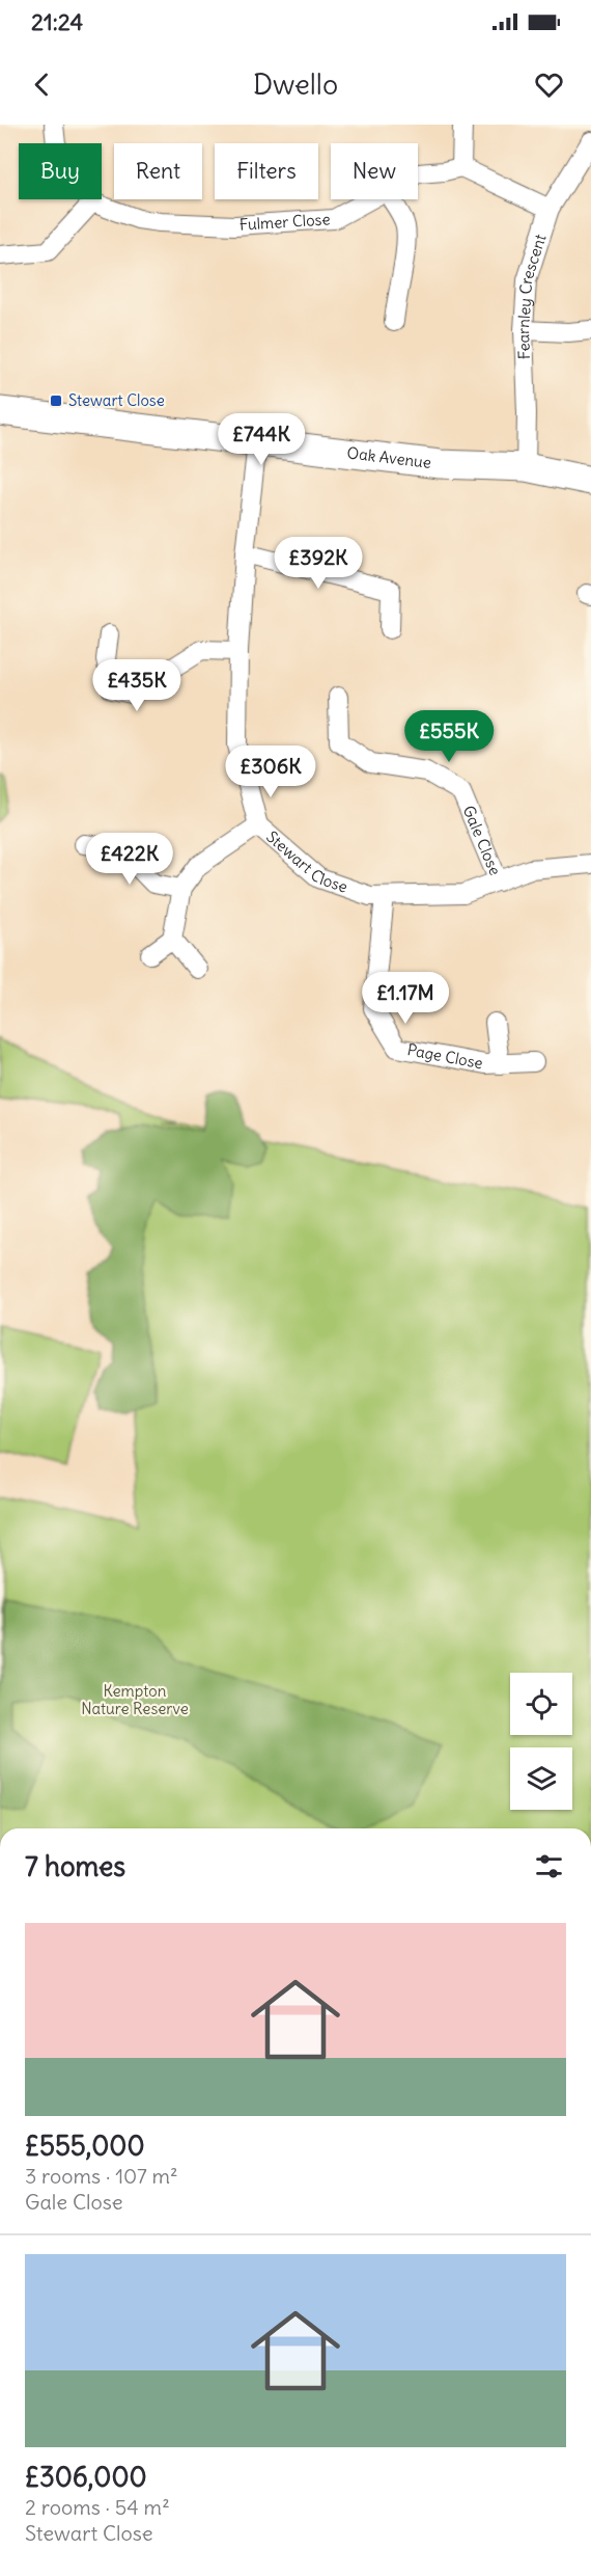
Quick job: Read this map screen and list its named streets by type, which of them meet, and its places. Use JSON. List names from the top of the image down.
{
  "streets": {
    "street": [
      "Fulmer Close",
      "Fearnley Crescent",
      "Oak Avenue",
      "Gale Close",
      "Stewart Close",
      "Page Close"
    ]
  },
  "crossings": [
    ["Fearnley Crescent", "Oak Avenue"],
    ["Oak Avenue", "Stewart Close"],
    ["Gale Close", "Stewart Close"],
    ["Stewart Close", "Page Close"]
  ],
  "parks": ["Kempton Nature Reserve"],
  "places": {
    "transit": ["Stewart Close"]
  },
  "page": {
    "status": "21:24",
    "header": "Dwello",
    "chip": [
      "Buy",
      "Rent",
      "Filters",
      "New"
    ],
    "price": [
      "£744K",
      "£392K",
      "£435K",
      "£555K",
      "£306K",
      "£422K",
      "£1.17M"
    ],
    "heading": "7 homes",
    "list": [
      {
        "name": "£555,000",
        "note": "3 rooms · 107 m² · Gale Close"
      },
      {
        "name": "£306,000",
        "note": "2 rooms · 54 m² · Stewart Close"
      }
    ]
  }
}
